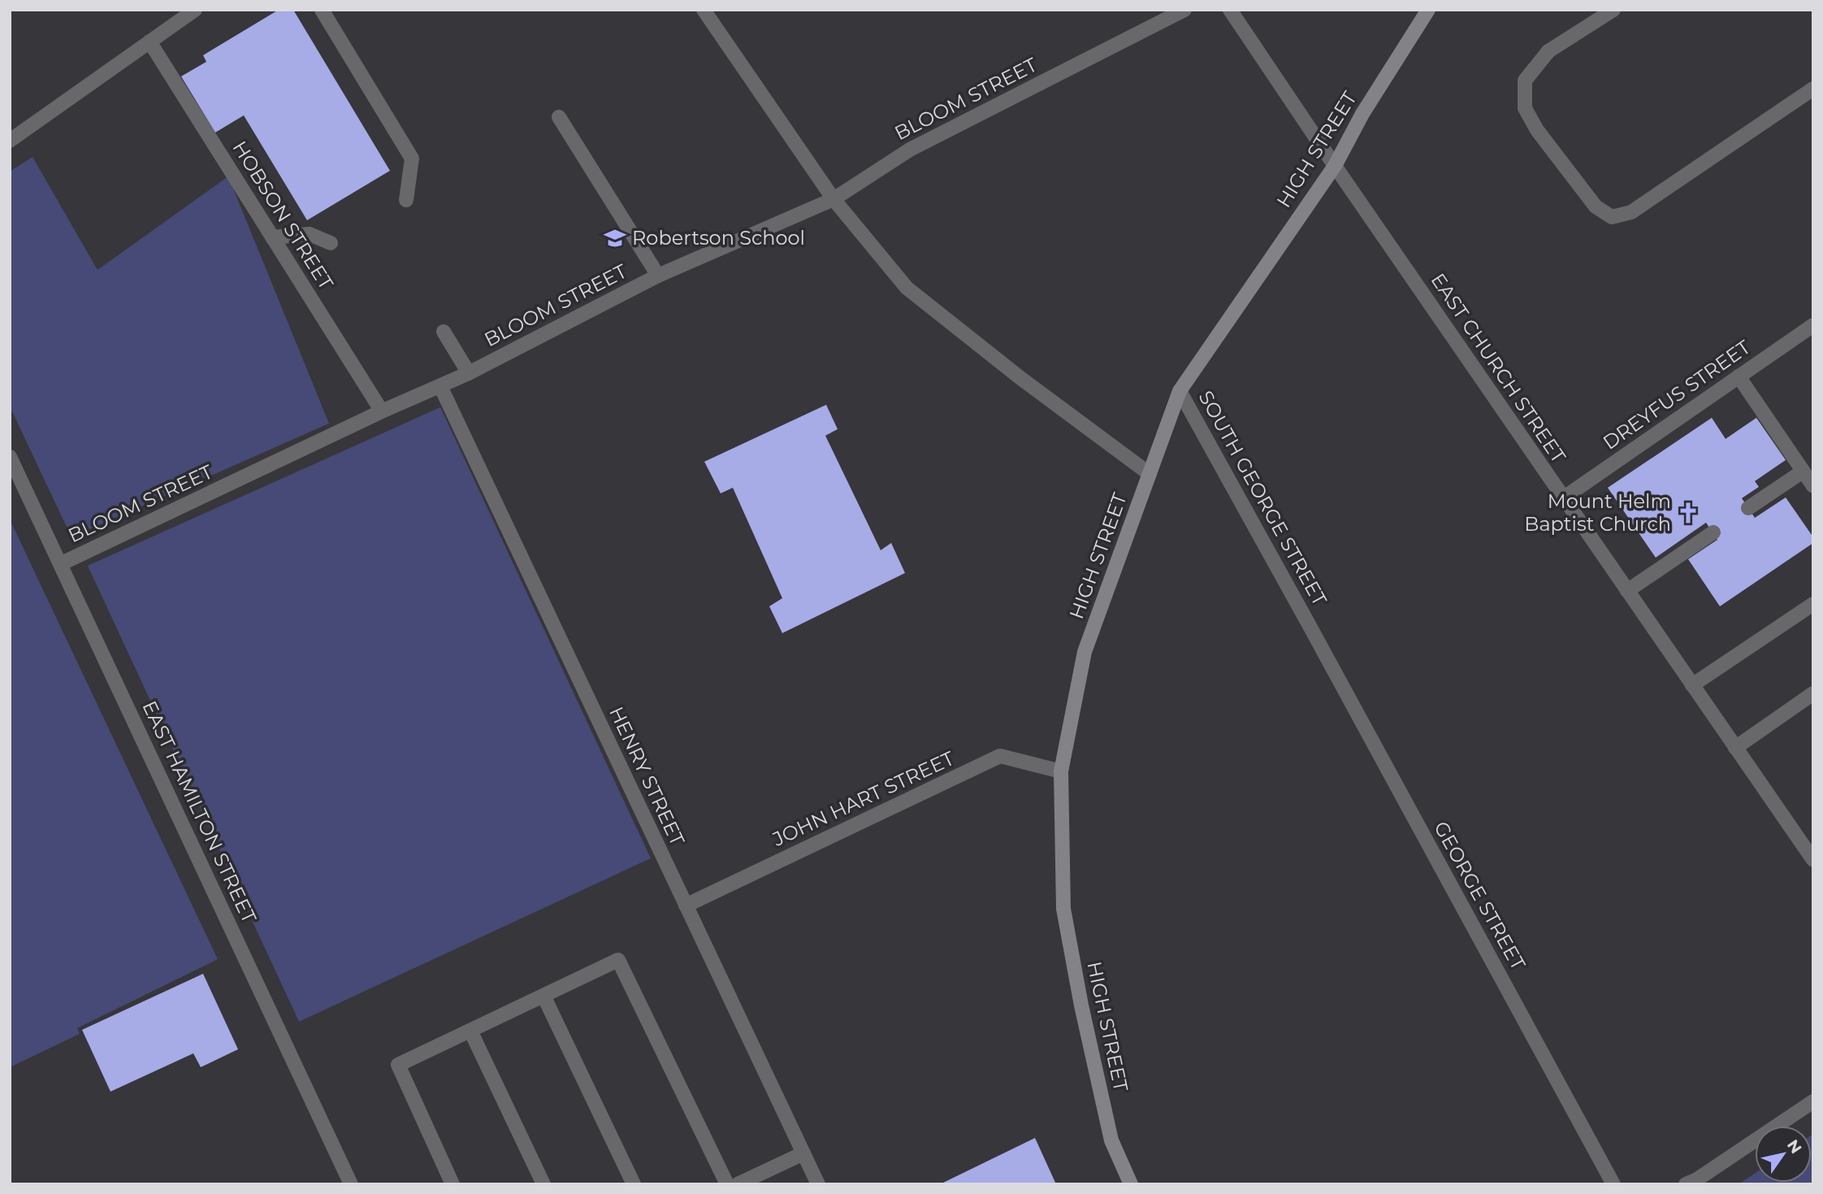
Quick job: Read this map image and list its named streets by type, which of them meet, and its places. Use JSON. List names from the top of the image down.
{
  "streets": {
    "street": [
      "BLOOM STREET",
      "HIGH STREET",
      "HOBSON STREET",
      "EAST CHURCH STREET",
      "DREYFUS STREET",
      "SOUTH GEORGE STREET",
      "HENRY STREET",
      "JOHN HART STREET",
      "EAST HAMILTON STREET",
      "GEORGE STREET"
    ]
  },
  "crossings": [
    ["BLOOM STREET", "HOBSON STREET"],
    ["BLOOM STREET", "HENRY STREET"],
    ["BLOOM STREET", "EAST HAMILTON STREET"],
    ["HIGH STREET", "EAST CHURCH STREET"],
    ["HIGH STREET", "SOUTH GEORGE STREET"],
    ["HIGH STREET", "JOHN HART STREET"],
    ["EAST CHURCH STREET", "DREYFUS STREET"],
    ["SOUTH GEORGE STREET", "GEORGE STREET"],
    ["HENRY STREET", "JOHN HART STREET"]
  ],
  "places": {
    "school or university": ["Robertson School"],
    "church": ["Mount Helm Baptist Church"]
  },
  "north": "top right"
}
